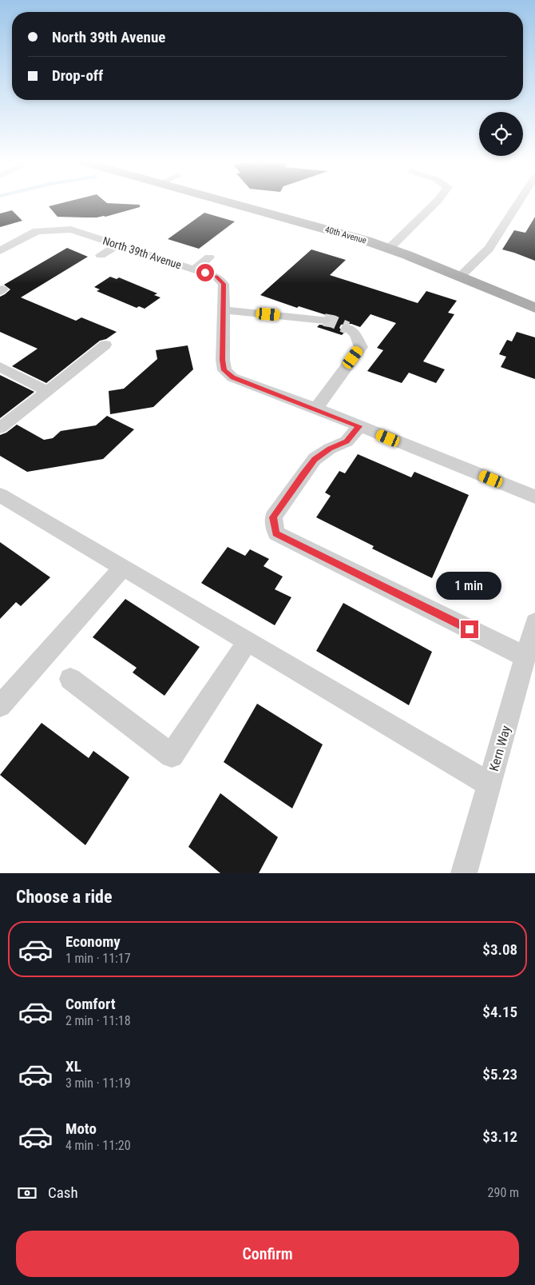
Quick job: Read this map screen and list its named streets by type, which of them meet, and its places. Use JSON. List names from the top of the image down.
{
  "streets": {
    "main road": ["40th Avenue"],
    "street": ["North 39th Avenue", "Kern Way"]
  },
  "page": {
    "banner": ["North 39th Avenue", "Drop-off"],
    "bubble": "1 min",
    "heading": "Choose a ride",
    "list": [
      {
        "name": "Economy",
        "note": "1 min · 11:17",
        "value": "$3.08"
      },
      {
        "name": "Comfort",
        "note": "2 min · 11:18",
        "value": "$4.15"
      },
      {
        "name": "XL",
        "note": "3 min · 11:19",
        "value": "$5.23"
      },
      {
        "name": "Moto",
        "note": "4 min · 11:20",
        "value": "$3.12"
      }
    ],
    "pay": ["Cash", "290 m"],
    "buttons": "Confirm"
  }
}
